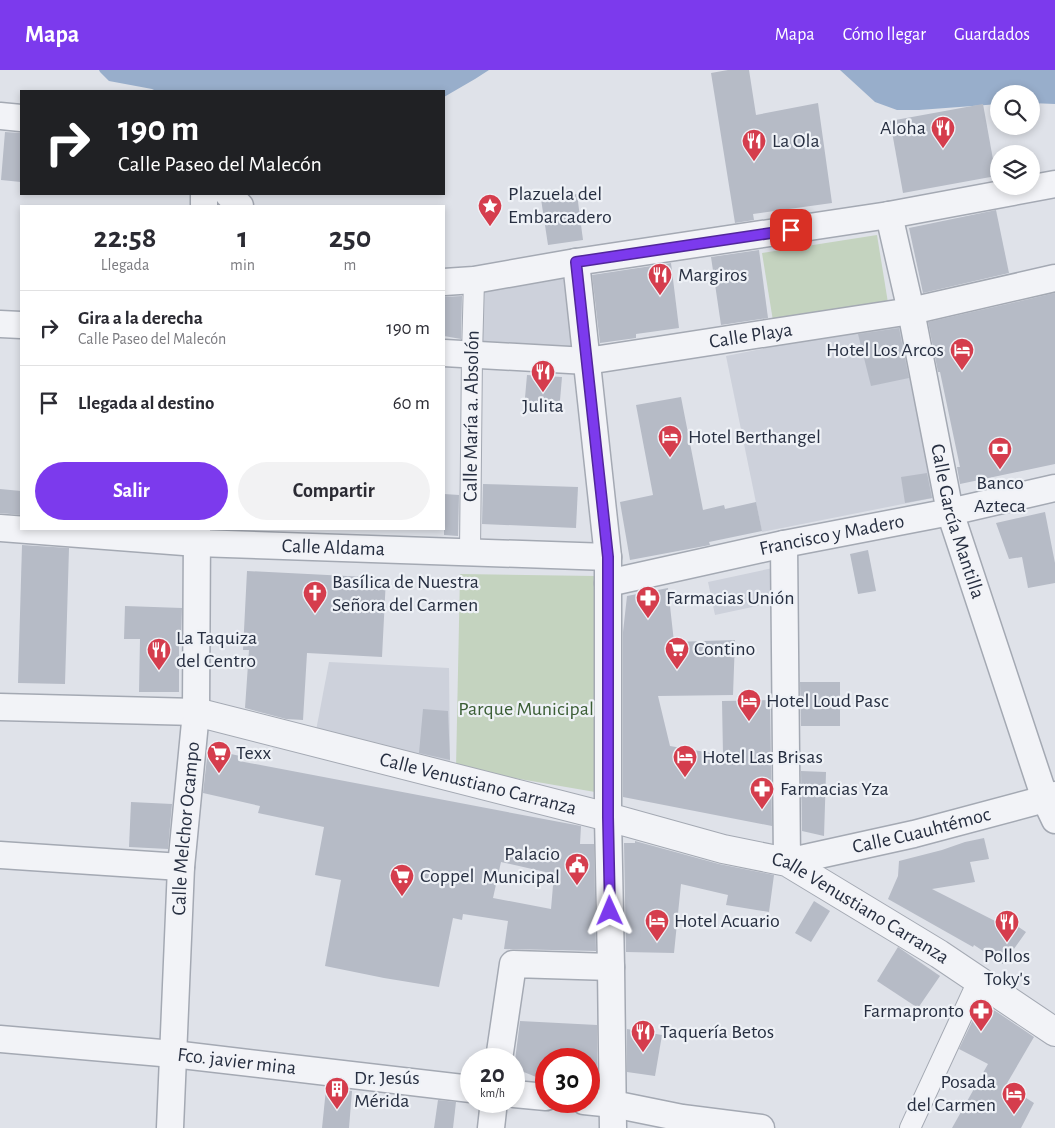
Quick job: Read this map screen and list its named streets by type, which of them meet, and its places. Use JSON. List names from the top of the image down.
{
  "streets": {
    "street": [
      "Calle Playa",
      "Calle María a. Absolón",
      "Calle García Mantilla",
      "Francisco y Madero",
      "Calle Aldama",
      "Calle Venustiano Carranza",
      "Calle Melchor Ocampo",
      "Calle Cuauhtémoc",
      "Fco. javier mina"
    ]
  },
  "crossings": [
    ["Calle Playa", "Calle María a. Absolón"],
    ["Calle Playa", "Calle García Mantilla"],
    ["Calle María a. Absolón", "Calle Aldama"],
    ["Calle García Mantilla", "Francisco y Madero"],
    ["Calle García Mantilla", "Calle Cuauhtémoc"],
    ["Calle Aldama", "Calle Melchor Ocampo"],
    ["Calle Venustiano Carranza", "Calle Melchor Ocampo"],
    ["Calle Venustiano Carranza", "Calle Cuauhtémoc"],
    ["Calle Melchor Ocampo", "Fco. javier mina"]
  ],
  "parks": ["Parque Municipal"],
  "places": {
    "restaurant": [
      "Aloha",
      "La Ola",
      "Margiros",
      "Julita",
      "La Taquiza del Centro",
      "Pollos Toky's",
      "Taquería Betos"
    ],
    "place": ["Plazuela del Embarcadero"],
    "hotel": [
      "Hotel Los Arcos",
      "Hotel Berthangel",
      "Hotel Loud Pasc",
      "Hotel Las Brisas",
      "Hotel Acuario",
      "Posada del Carmen"
    ],
    "bank": ["Banco Azteca"],
    "church": ["Basílica de Nuestra Señora del Carmen"],
    "pharmacy": ["Farmacias Unión", "Farmacias Yza", "Farmapronto"],
    "supermarket": ["Contino", "Texx", "Coppel"],
    "public building": ["Palacio Municipal"],
    "building": ["Dr. Jesús Mérida"]
  },
  "page": {
    "header": "Mapa",
    "nav": ["Mapa", "Cómo llegar", "Guardados"],
    "turn": ["190 m", "Calle Paseo del Malecón"],
    "eta": [
      "22:58",
      "Llegada",
      "1",
      "min",
      "250",
      "m"
    ],
    "list": [
      {
        "name": "Gira a la derecha",
        "note": "Calle Paseo del Malecón",
        "value": "190 m"
      },
      {
        "name": "Llegada al destino",
        "value": "60 m"
      }
    ],
    "buttons": ["Salir", "Compartir"],
    "speed": "20 km/h",
    "limit": "30"
  }
}
